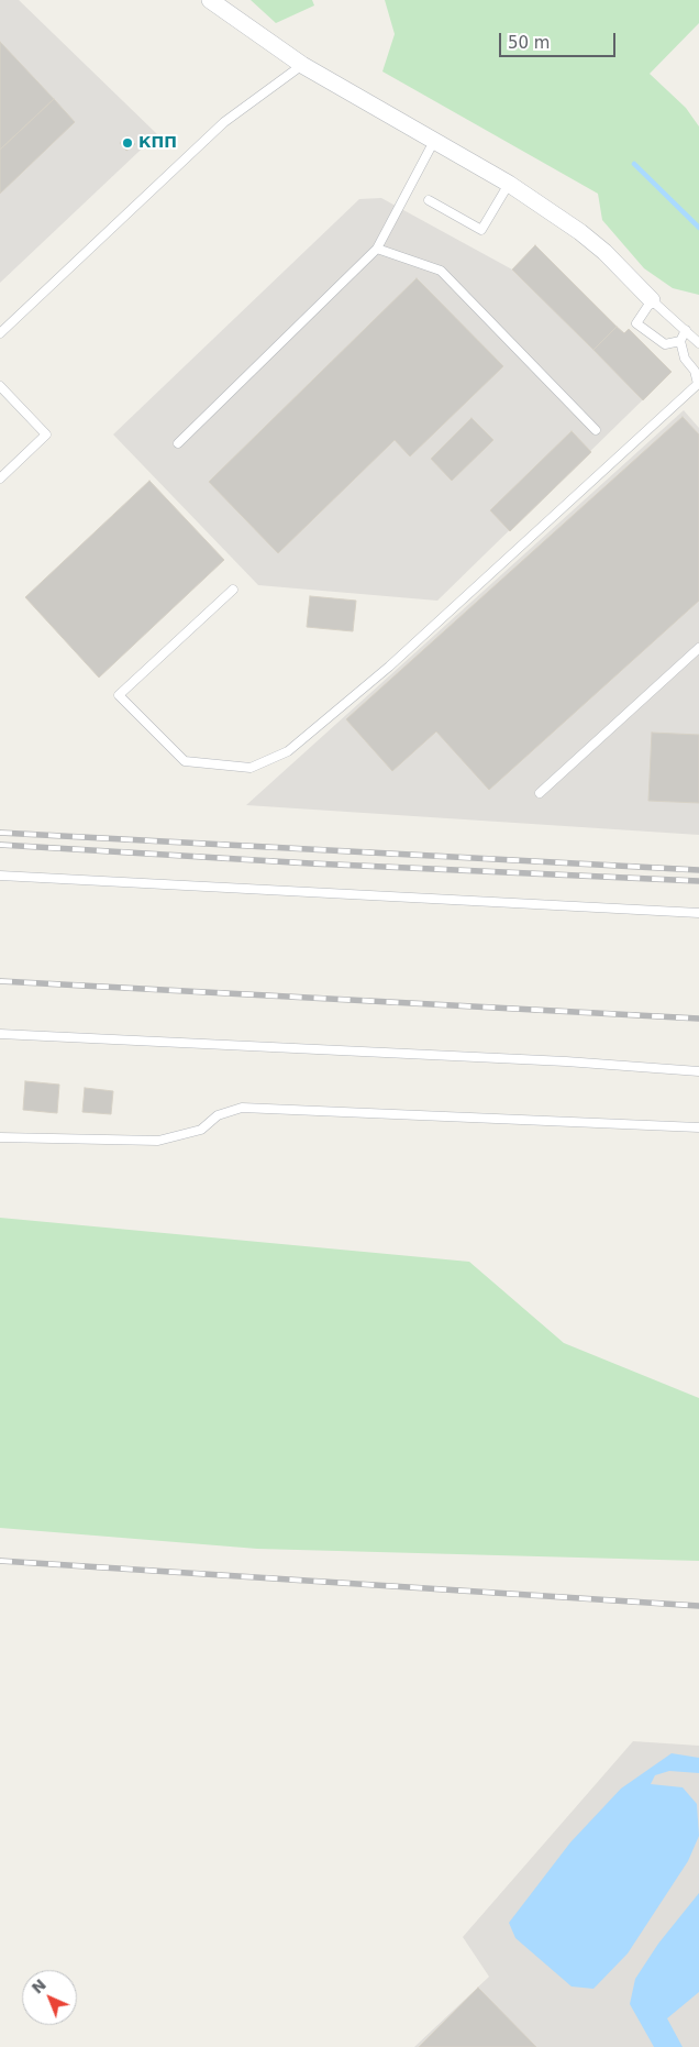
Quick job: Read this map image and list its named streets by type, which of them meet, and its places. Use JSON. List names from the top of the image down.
{
  "places": ["КПП"],
  "scale_bar": "50 m",
  "north": "top left"
}
